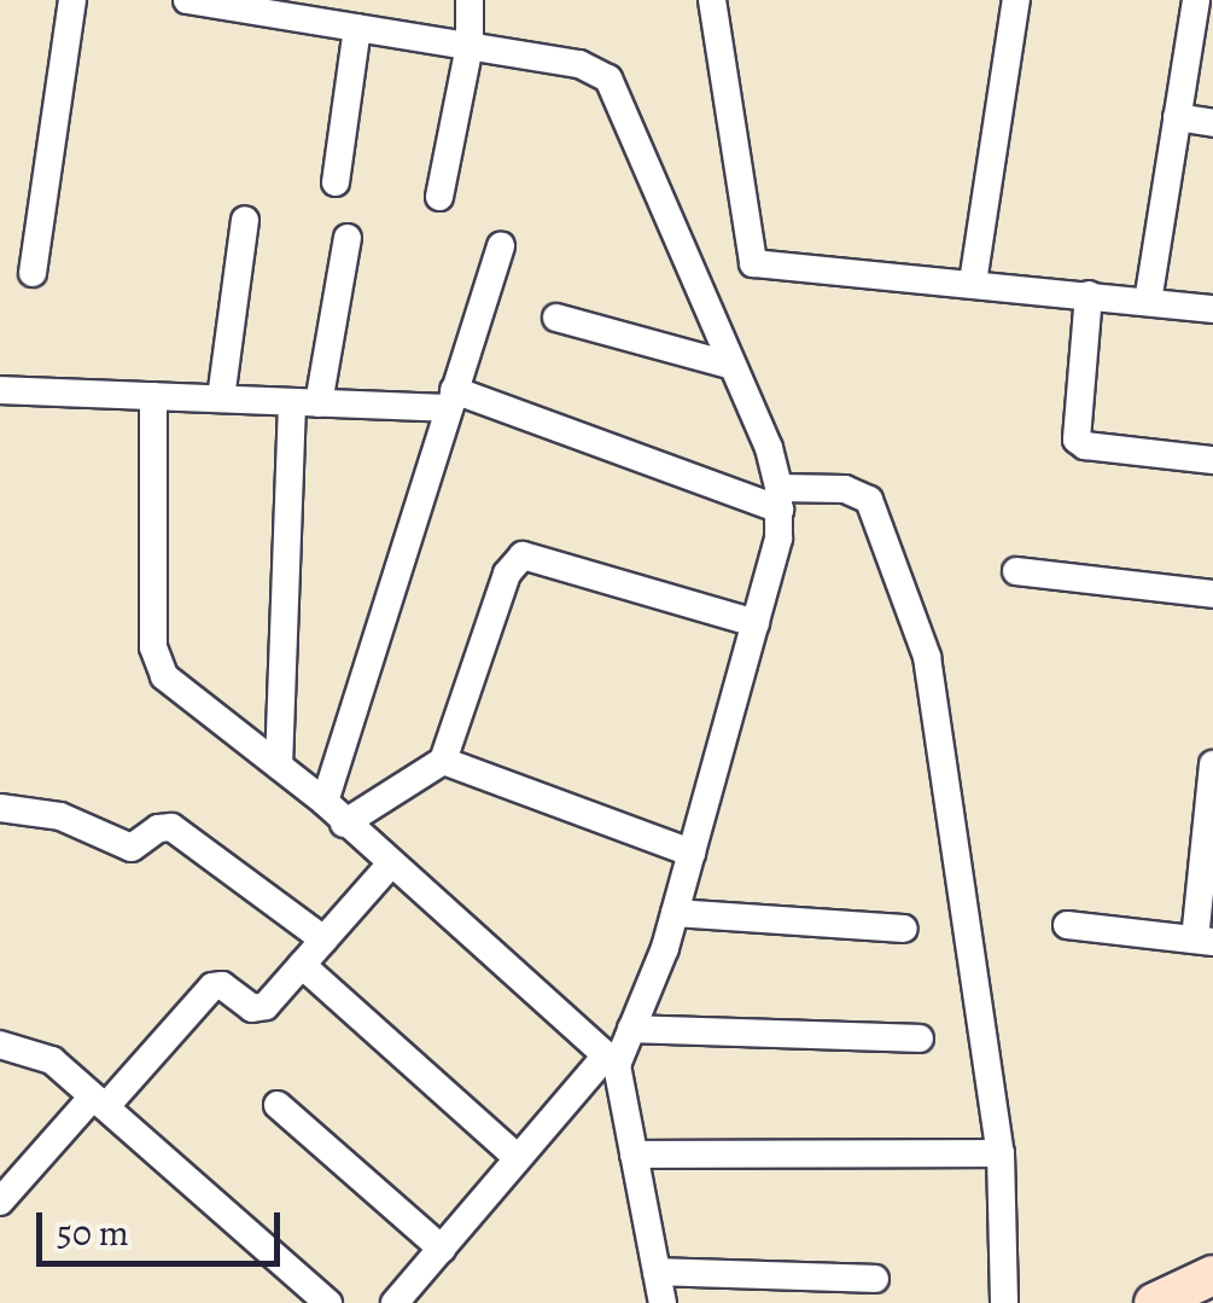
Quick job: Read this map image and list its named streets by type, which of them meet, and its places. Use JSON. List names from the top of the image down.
{
  "scale_bar": "50 m"
}
